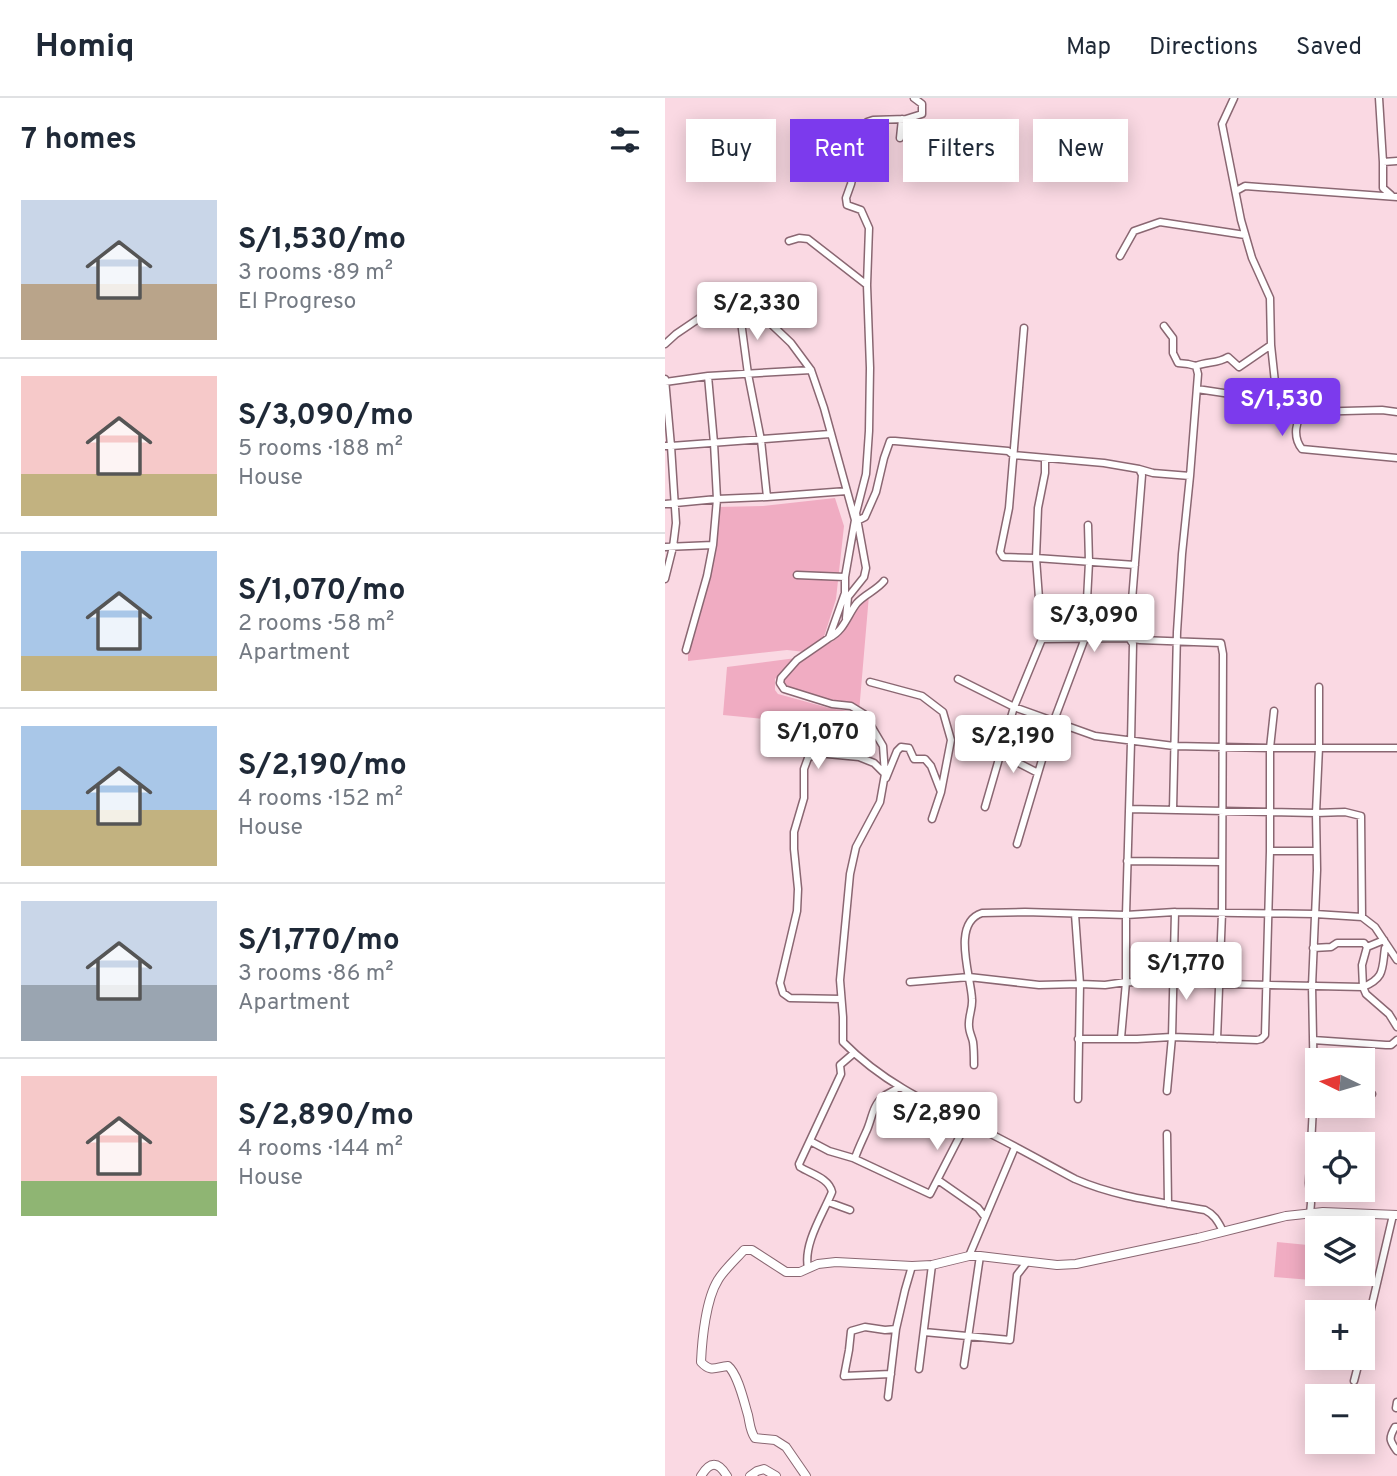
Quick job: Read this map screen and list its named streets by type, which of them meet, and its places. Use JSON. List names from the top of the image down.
{
  "north": "left",
  "page": {
    "header": "Homiq",
    "nav": ["Map", "Directions", "Saved"],
    "heading": "7 homes",
    "chip": [
      "Buy",
      "Rent",
      "Filters",
      "New"
    ],
    "list": [
      {
        "name": "S/1,530/mo",
        "note": "3 rooms · 89 m² · El Progreso"
      },
      {
        "name": "S/3,090/mo",
        "note": "5 rooms · 188 m² · House"
      },
      {
        "name": "S/1,070/mo",
        "note": "2 rooms · 58 m² · Apartment"
      },
      {
        "name": "S/2,190/mo",
        "note": "4 rooms · 152 m² · House"
      },
      {
        "name": "S/1,770/mo",
        "note": "3 rooms · 86 m² · Apartment"
      },
      {
        "name": "S/2,890/mo",
        "note": "4 rooms · 144 m² · House"
      }
    ],
    "price": [
      "S/2,330",
      "S/1,530",
      "S/3,090",
      "S/1,070",
      "S/2,190",
      "S/1,770",
      "S/2,890"
    ],
    "map_buttons": ["+", "−"]
  }
}
